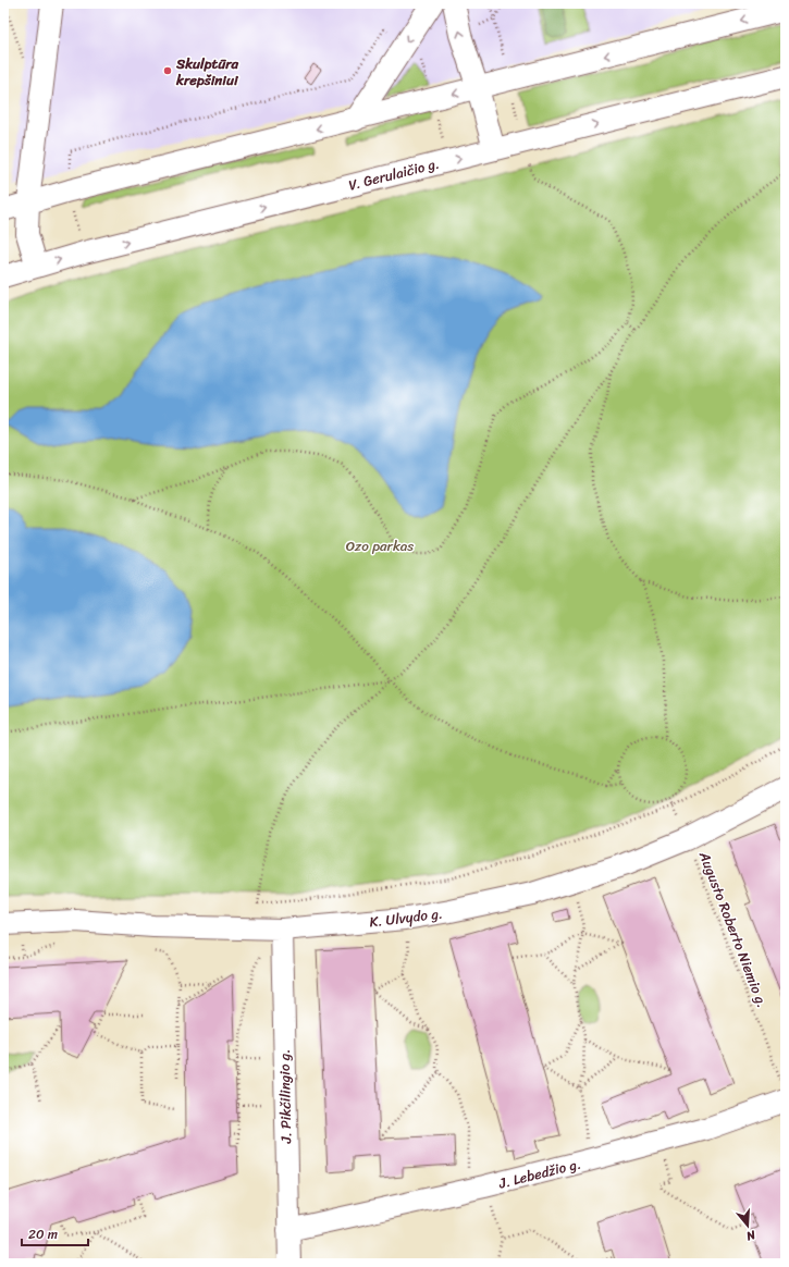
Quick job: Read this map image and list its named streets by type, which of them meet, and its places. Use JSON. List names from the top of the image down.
{
  "streets": {
    "street": [
      "V. Gerulaičio g.",
      "K. Ulvydo g.",
      "J. Pikčilingio g.",
      "J. Lebedžio g."
    ],
    "path": ["Augusto Roberto Niemio g."]
  },
  "crossings": [
    ["K. Ulvydo g.", "Augusto Roberto Niemio g."],
    ["K. Ulvydo g.", "J. Pikčilingio g."],
    ["Augusto Roberto Niemio g.", "J. Lebedžio g."],
    ["J. Pikčilingio g.", "J. Lebedžio g."]
  ],
  "parks": ["Ozo parkas"],
  "places": ["Skulptūra krepšiniui"],
  "scale_bar": "20 m",
  "north": "bottom"
}
